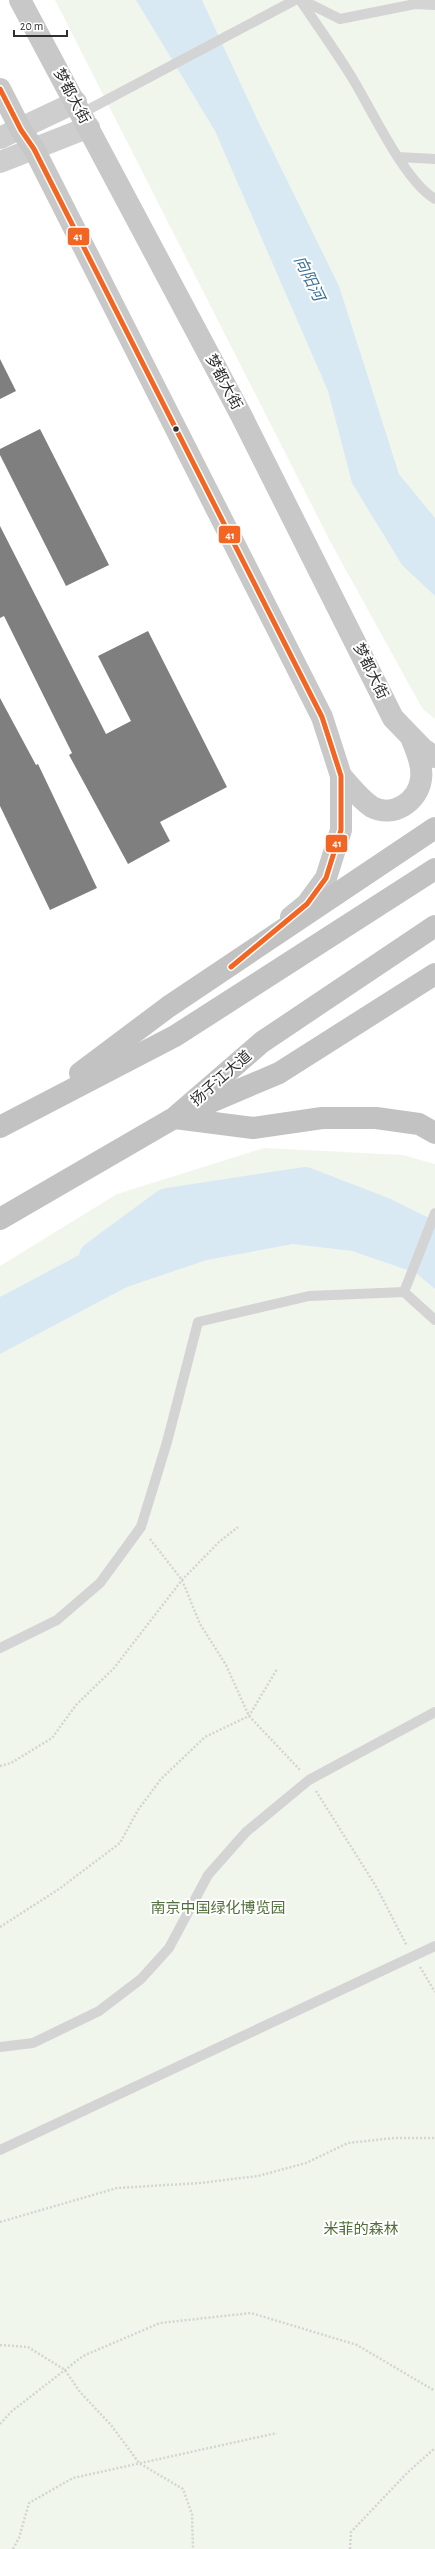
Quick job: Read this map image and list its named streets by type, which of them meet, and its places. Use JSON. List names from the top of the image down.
{
  "streets": {
    "highway": ["扬子江大道"],
    "main road": ["梦都大街"]
  },
  "water": ["向阳河"],
  "parks": ["南京中国绿化博览园", "米菲的森林"],
  "lines": ["transit line 41"],
  "scale_bar": "20 m"
}
